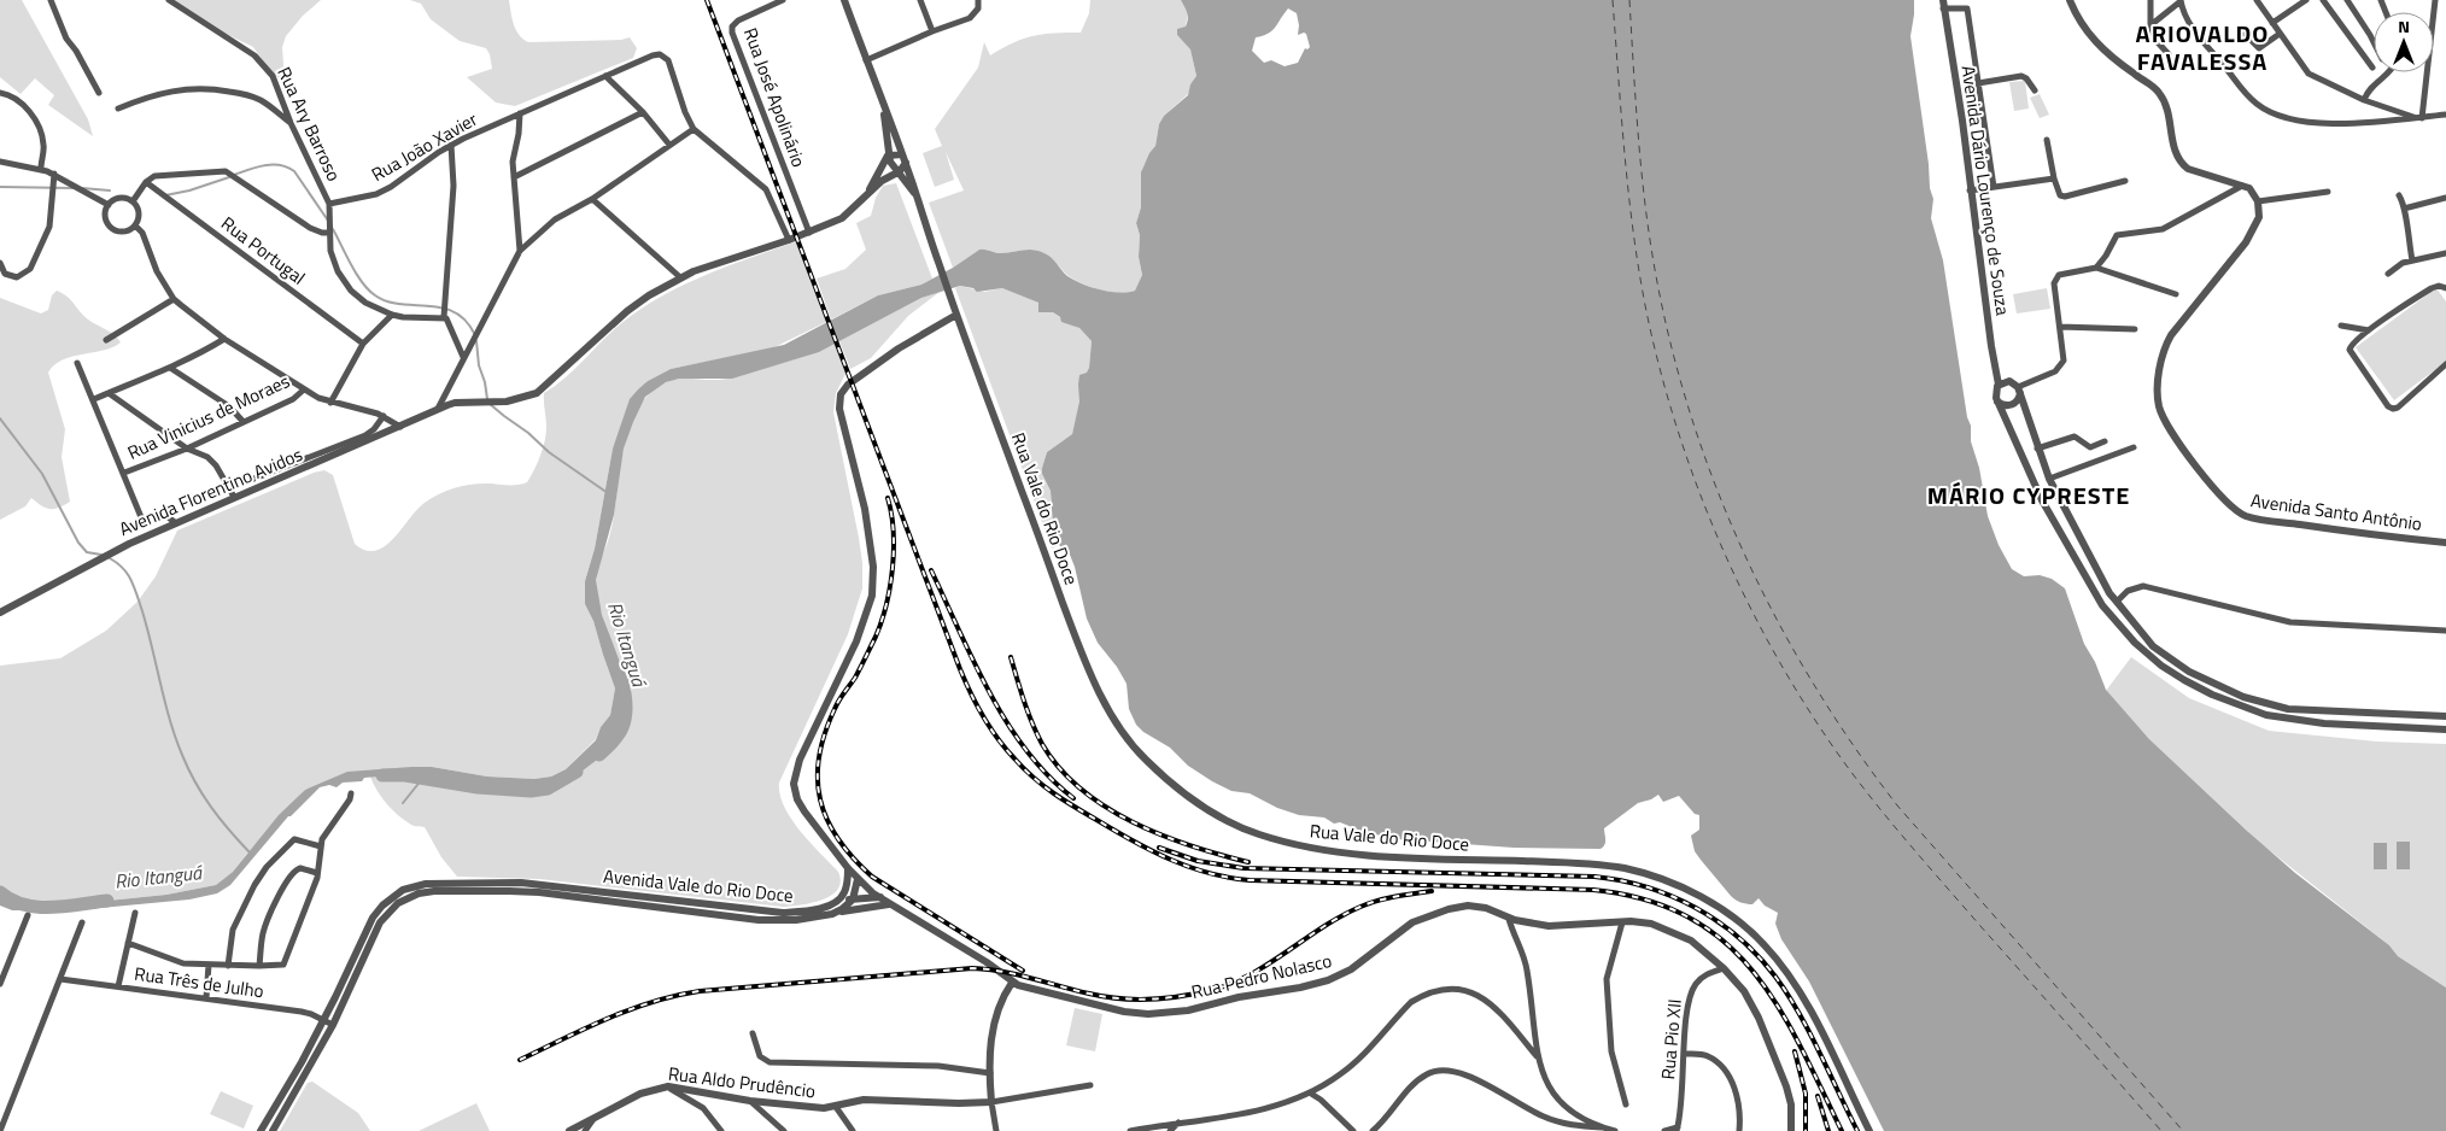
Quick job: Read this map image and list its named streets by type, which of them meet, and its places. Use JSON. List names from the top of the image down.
{
  "streets": {
    "street": [
      "Rua José Apolinário",
      "Rua Ary Barroso",
      "Rua João Xavier",
      "Avenida Dário Lourenço de Souza",
      "Rua Portugal",
      "Rua Vinicius de Moraes",
      "Avenida Florentino Avidos",
      "Rua Vale do Rio Doce",
      "Avenida Santo Antônio",
      "Avenida Vale do Rio Doce",
      "Rua Pedro Nolasco",
      "Rua Três de Julho",
      "Rua Pio XII",
      "Rua Aldo Prudêncio"
    ]
  },
  "crossings": [
    ["Rua José Apolinário", "Avenida Florentino Avidos"],
    ["Rua Ary Barroso", "Rua João Xavier"],
    ["Avenida Vale do Rio Doce", "Rua Pedro Nolasco"],
    ["Avenida Vale do Rio Doce", "Rua Três de Julho"],
    ["Rua Pedro Nolasco", "Rua Pio XII"]
  ],
  "districts": ["ARIOVALDO FAVALESSA", "MÁRIO CYPRESTE"],
  "water": ["Rio Itanguá"],
  "north": "top"
}
